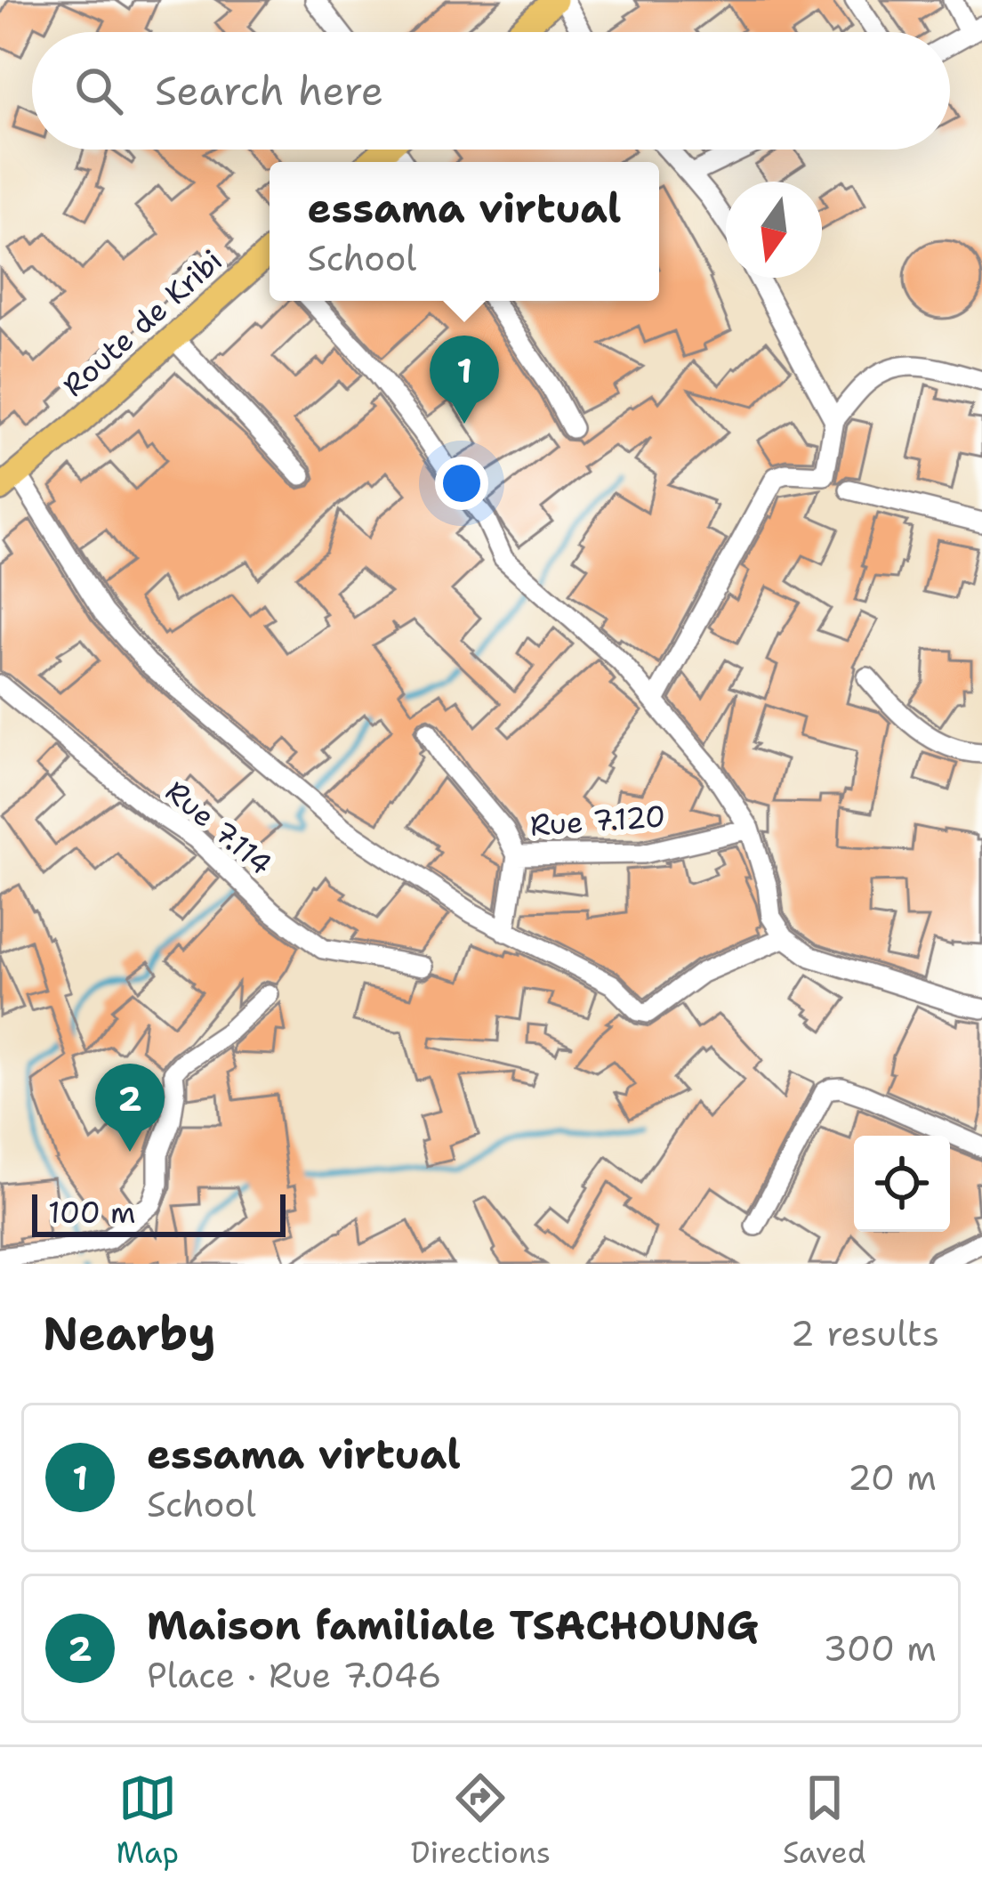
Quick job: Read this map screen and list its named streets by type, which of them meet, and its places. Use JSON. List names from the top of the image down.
{
  "streets": {
    "main road": ["Route de Kribi"],
    "street": ["Rue 7.120", "Rue 7.114"]
  },
  "scale_bar": "100 m",
  "north": "bottom",
  "page": {
    "search": "Search here",
    "popup": ["essama virtual", "School"],
    "pins": ["1", "2"],
    "scale": "100 m",
    "heading": ["Nearby", "2 results"],
    "list": [
      {
        "mark": "1",
        "name": "essama virtual",
        "note": "School",
        "value": "20 m"
      },
      {
        "mark": "2",
        "name": "Maison familiale TSACHOUNG",
        "note": "Place · Rue 7.046",
        "value": "300 m"
      }
    ],
    "nav": ["Map", "Directions", "Saved"]
  }
}
